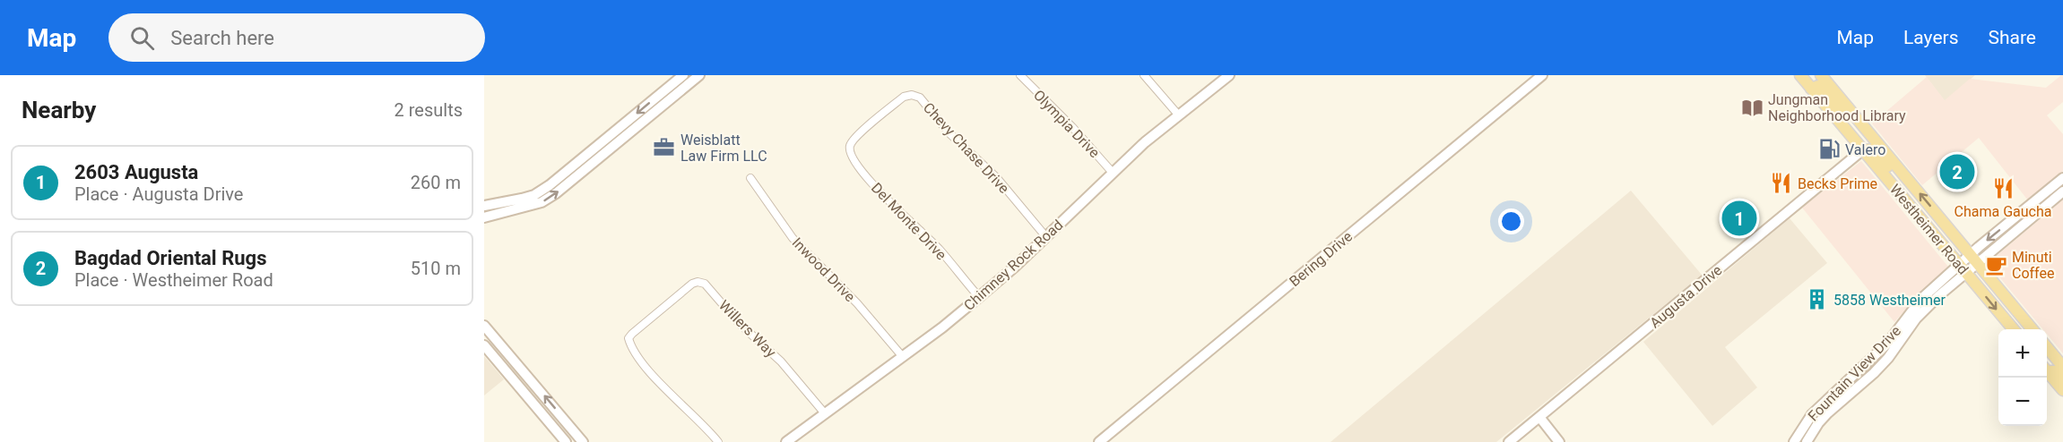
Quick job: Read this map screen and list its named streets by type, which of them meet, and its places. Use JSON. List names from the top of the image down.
{
  "streets": {
    "main road": ["Westheimer Road"],
    "street": [
      "Olympia Drive",
      "Chevy Chase Drive",
      "Del Monte Drive",
      "Bering Drive",
      "Chimney Rock Road",
      "Inwood Drive",
      "Augusta Drive",
      "Willers Way",
      "Fountain View Drive"
    ]
  },
  "crossings": [
    ["Olympia Drive", "Chimney Rock Road"],
    ["Chevy Chase Drive", "Del Monte Drive"],
    ["Chevy Chase Drive", "Chimney Rock Road"],
    ["Del Monte Drive", "Chimney Rock Road"],
    ["Westheimer Road", "Augusta Drive"],
    ["Westheimer Road", "Fountain View Drive"],
    ["Chimney Rock Road", "Inwood Drive"],
    ["Chimney Rock Road", "Willers Way"]
  ],
  "places": {
    "library": ["Jungman Neighborhood Library"],
    "office": ["Weisblatt Law Firm LLC"],
    "fuel station": ["Valero"],
    "restaurant": ["Becks Prime", "Chama Gaucha"],
    "cafe": ["Minuti Coffee"],
    "building": ["5858 Westheimer"]
  },
  "page": {
    "header": "Map",
    "search": "Search here",
    "nav": ["Map", "Layers", "Share"],
    "heading": ["Nearby", "2 results"],
    "list": [
      {
        "mark": "1",
        "name": "2603 Augusta",
        "note": "Place · Augusta Drive",
        "value": "260 m"
      },
      {
        "mark": "2",
        "name": "Bagdad Oriental Rugs",
        "note": "Place · Westheimer Road",
        "value": "510 m"
      }
    ],
    "pins": ["2", "1"],
    "map_buttons": ["+", "−"]
  }
}
